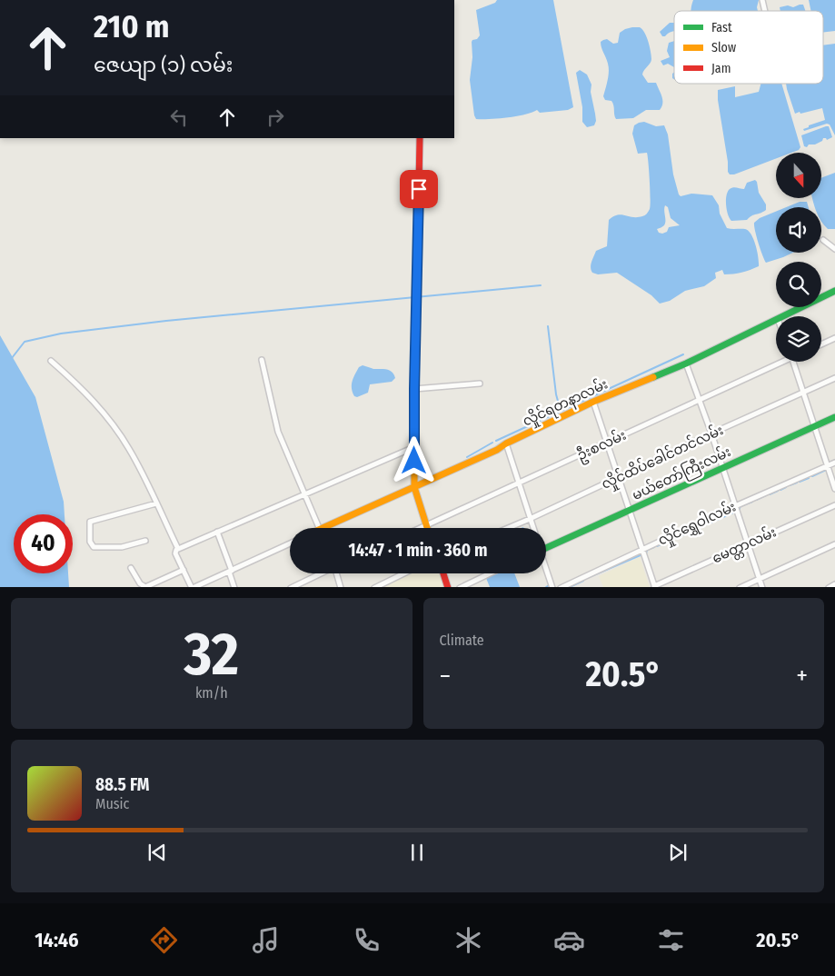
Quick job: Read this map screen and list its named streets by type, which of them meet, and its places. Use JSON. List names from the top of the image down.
{
  "streets": {
    "street": [
      "လှိုင်ရတနာလမ်း",
      "ဦးစလမ်း",
      "လှိုင်ထိပ်ခေါင်တင်လမ်း",
      "မယ်တော်ကြီးလမ်း",
      "လှိုင်ရွှေဝါလမ်း",
      "မေတ္တာလမ်း"
    ]
  },
  "legend": ["Fast", "Slow", "Jam"],
  "north": "bottom",
  "page": {
    "turn": ["210 m", "ဇေယျာ (၁) လမ်း"],
    "limit": "40",
    "trip": "14:47 · 1 min · 360 m",
    "tile": [
      ["32", "km/h"],
      "Climate"
    ],
    "heat": ["−", "20.5°", "+"],
    "song": ["88.5 FM", "Music"],
    "tabs": ["14:46", "20.5°"]
  }
}
